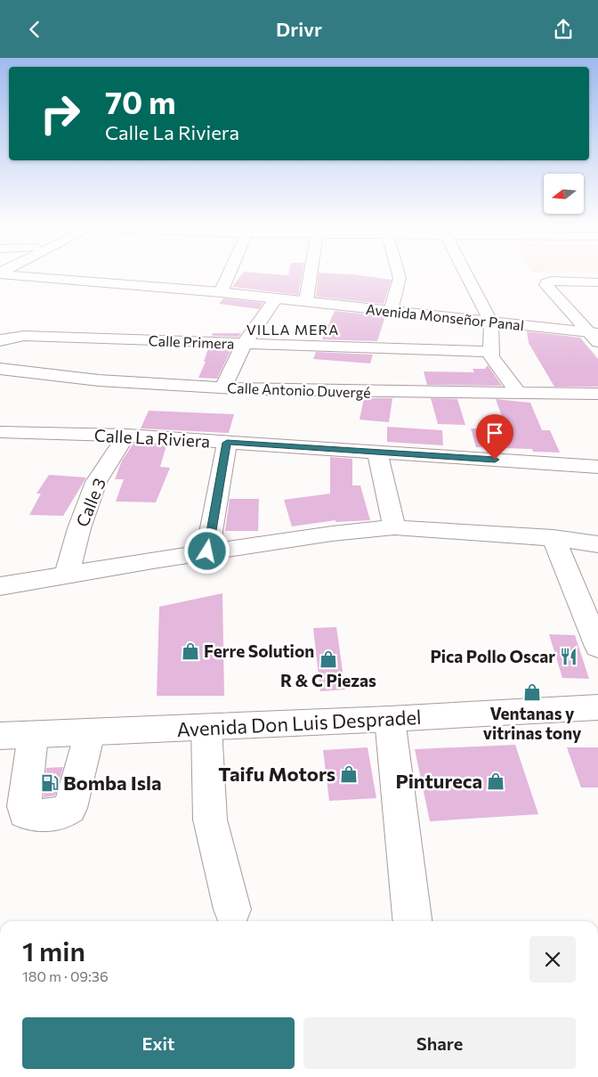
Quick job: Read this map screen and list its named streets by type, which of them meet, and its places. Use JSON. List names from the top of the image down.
{
  "streets": {
    "street": [
      "Avenida Monseñor Panal",
      "Calle Primera",
      "Calle Antonio Duvergé",
      "Calle La Riviera",
      "Calle 3",
      "Avenida Don Luis Despradel"
    ]
  },
  "crossings": [
    ["Calle La Riviera", "Calle 3"]
  ],
  "districts": ["VILLA MERA"],
  "places": {
    "shop": [
      "Ferre Solution",
      "R & C Piezas",
      "Ventanas y vitrinas tony",
      "Taifu Motors",
      "Pintureca"
    ],
    "restaurant": ["Pica Pollo Oscar"],
    "fuel station": ["Bomba Isla"]
  },
  "north": "left",
  "page": {
    "header": "Drivr",
    "turn": ["70 m", "Calle La Riviera"],
    "heading": ["1 min", "180 m · 09:36"],
    "buttons": ["Exit", "Share"]
  }
}
